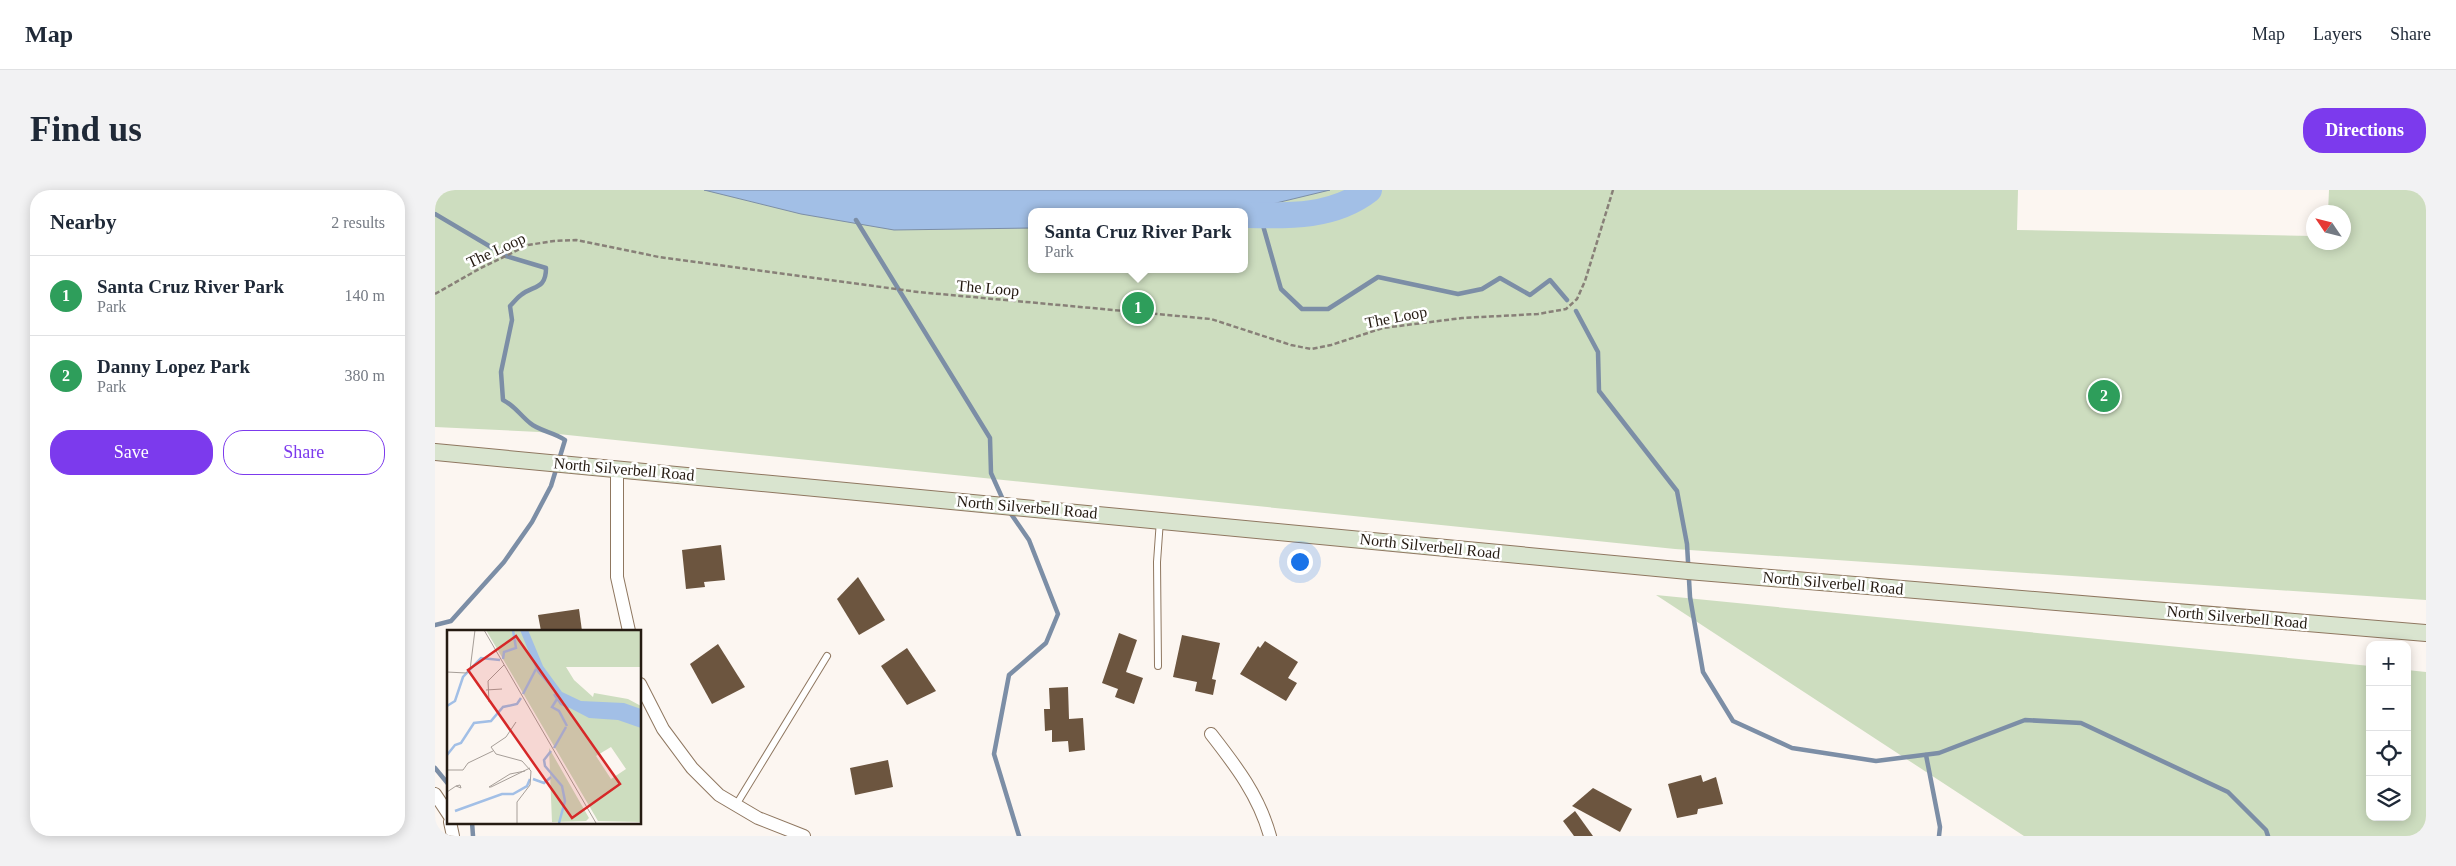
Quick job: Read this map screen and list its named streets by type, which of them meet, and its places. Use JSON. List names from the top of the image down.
{
  "streets": {
    "main road": ["North Silverbell Road"],
    "path": ["The Loop"]
  },
  "north": "top left",
  "page": {
    "header": "Map",
    "nav": ["Map", "Layers", "Share"],
    "buttons": [
      "Directions",
      ["Save", "Share"]
    ],
    "title": "Find us",
    "heading": ["Nearby", "2 results"],
    "popup": ["Santa Cruz River Park", "Park"],
    "list": [
      {
        "mark": "1",
        "name": "Santa Cruz River Park",
        "note": "Park",
        "value": "140 m"
      },
      {
        "mark": "2",
        "name": "Danny Lopez Park",
        "note": "Park",
        "value": "380 m"
      }
    ],
    "pins": ["1", "2"],
    "map_buttons": ["+", "−"]
  }
}
